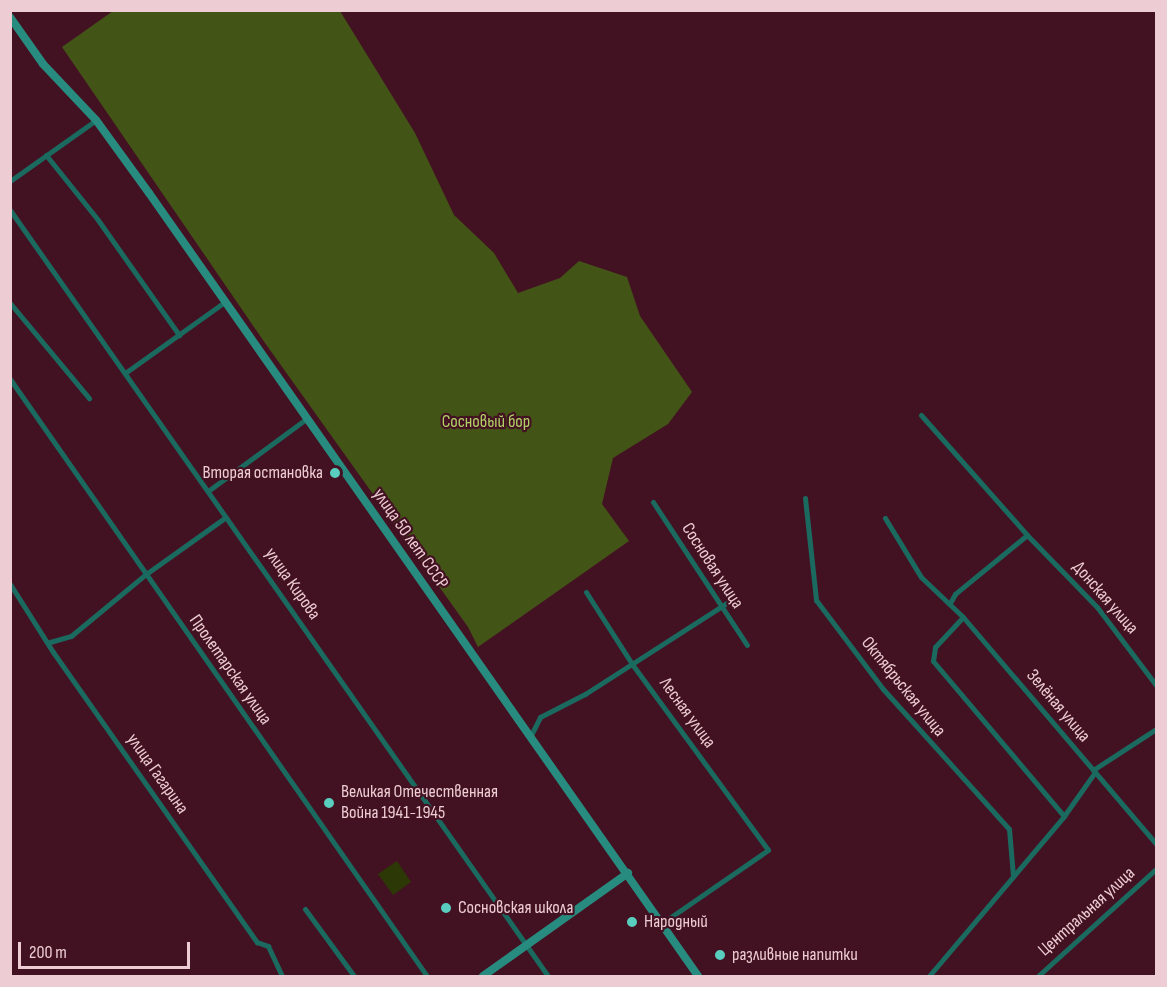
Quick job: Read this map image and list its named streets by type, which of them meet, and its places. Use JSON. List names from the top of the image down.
{
  "streets": {
    "street": [
      "улица 50 лет СССР",
      "Сосновая улица",
      "улица Кирова",
      "Донская улица",
      "Пролетарская улица",
      "Октябрьская улица",
      "Зелёная улица",
      "Лесная улица",
      "улица Гагарина",
      "Центральная улица"
    ]
  },
  "crossings": [
    ["улица 50 лет СССР", "Лесная улица"]
  ],
  "parks": ["Сосновый бор"],
  "places": [
    "Вторая остановка",
    "Великая Отечественная Война 1941-1945",
    "Сосновская школа",
    "Народный",
    "разливные напитки"
  ],
  "scale_bar": "200 m"
}
